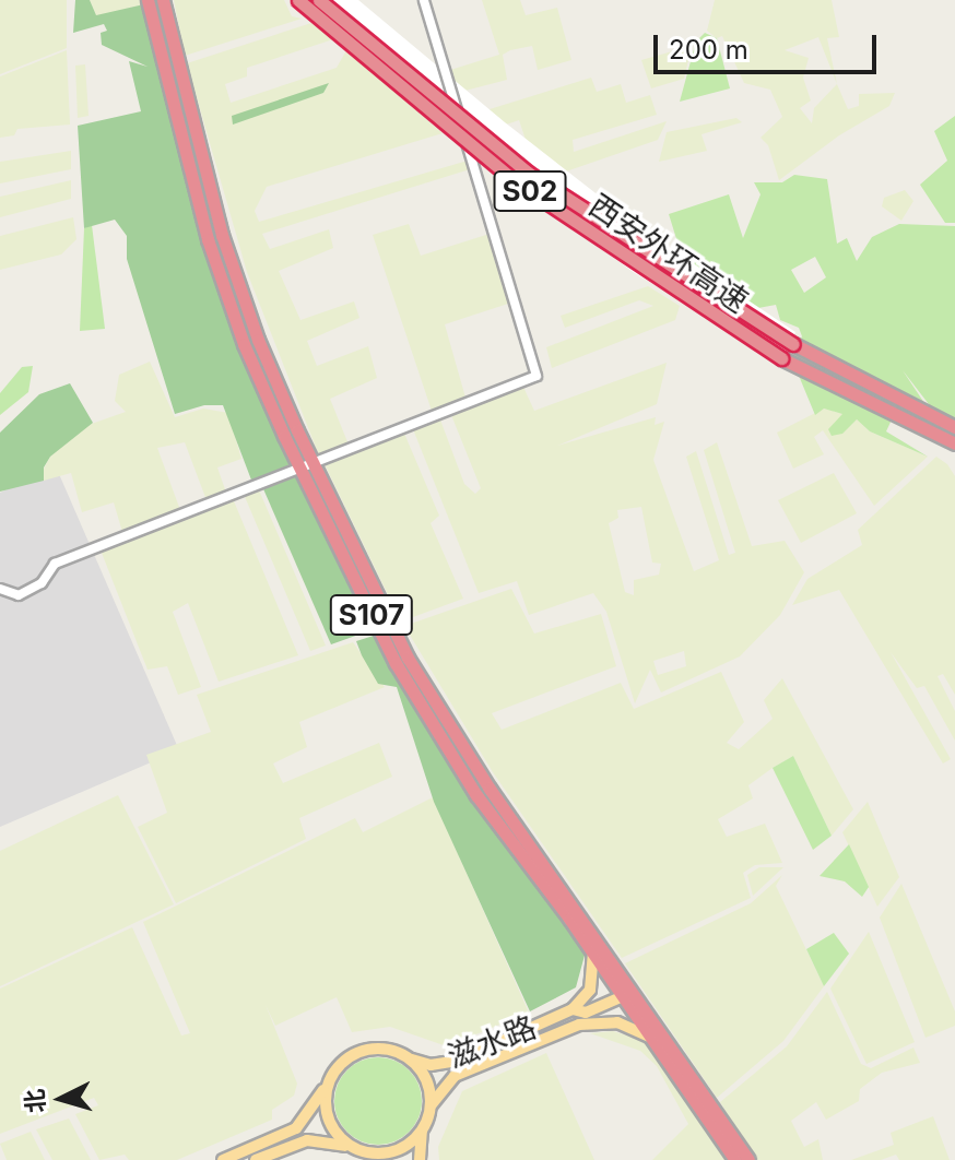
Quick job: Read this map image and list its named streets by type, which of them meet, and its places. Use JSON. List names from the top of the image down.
{
  "streets": {
    "highway": ["S02", "西安外环高速", "S107"],
    "main road": ["滋水路"]
  },
  "scale_bar": "200 m",
  "north": "left"
}
